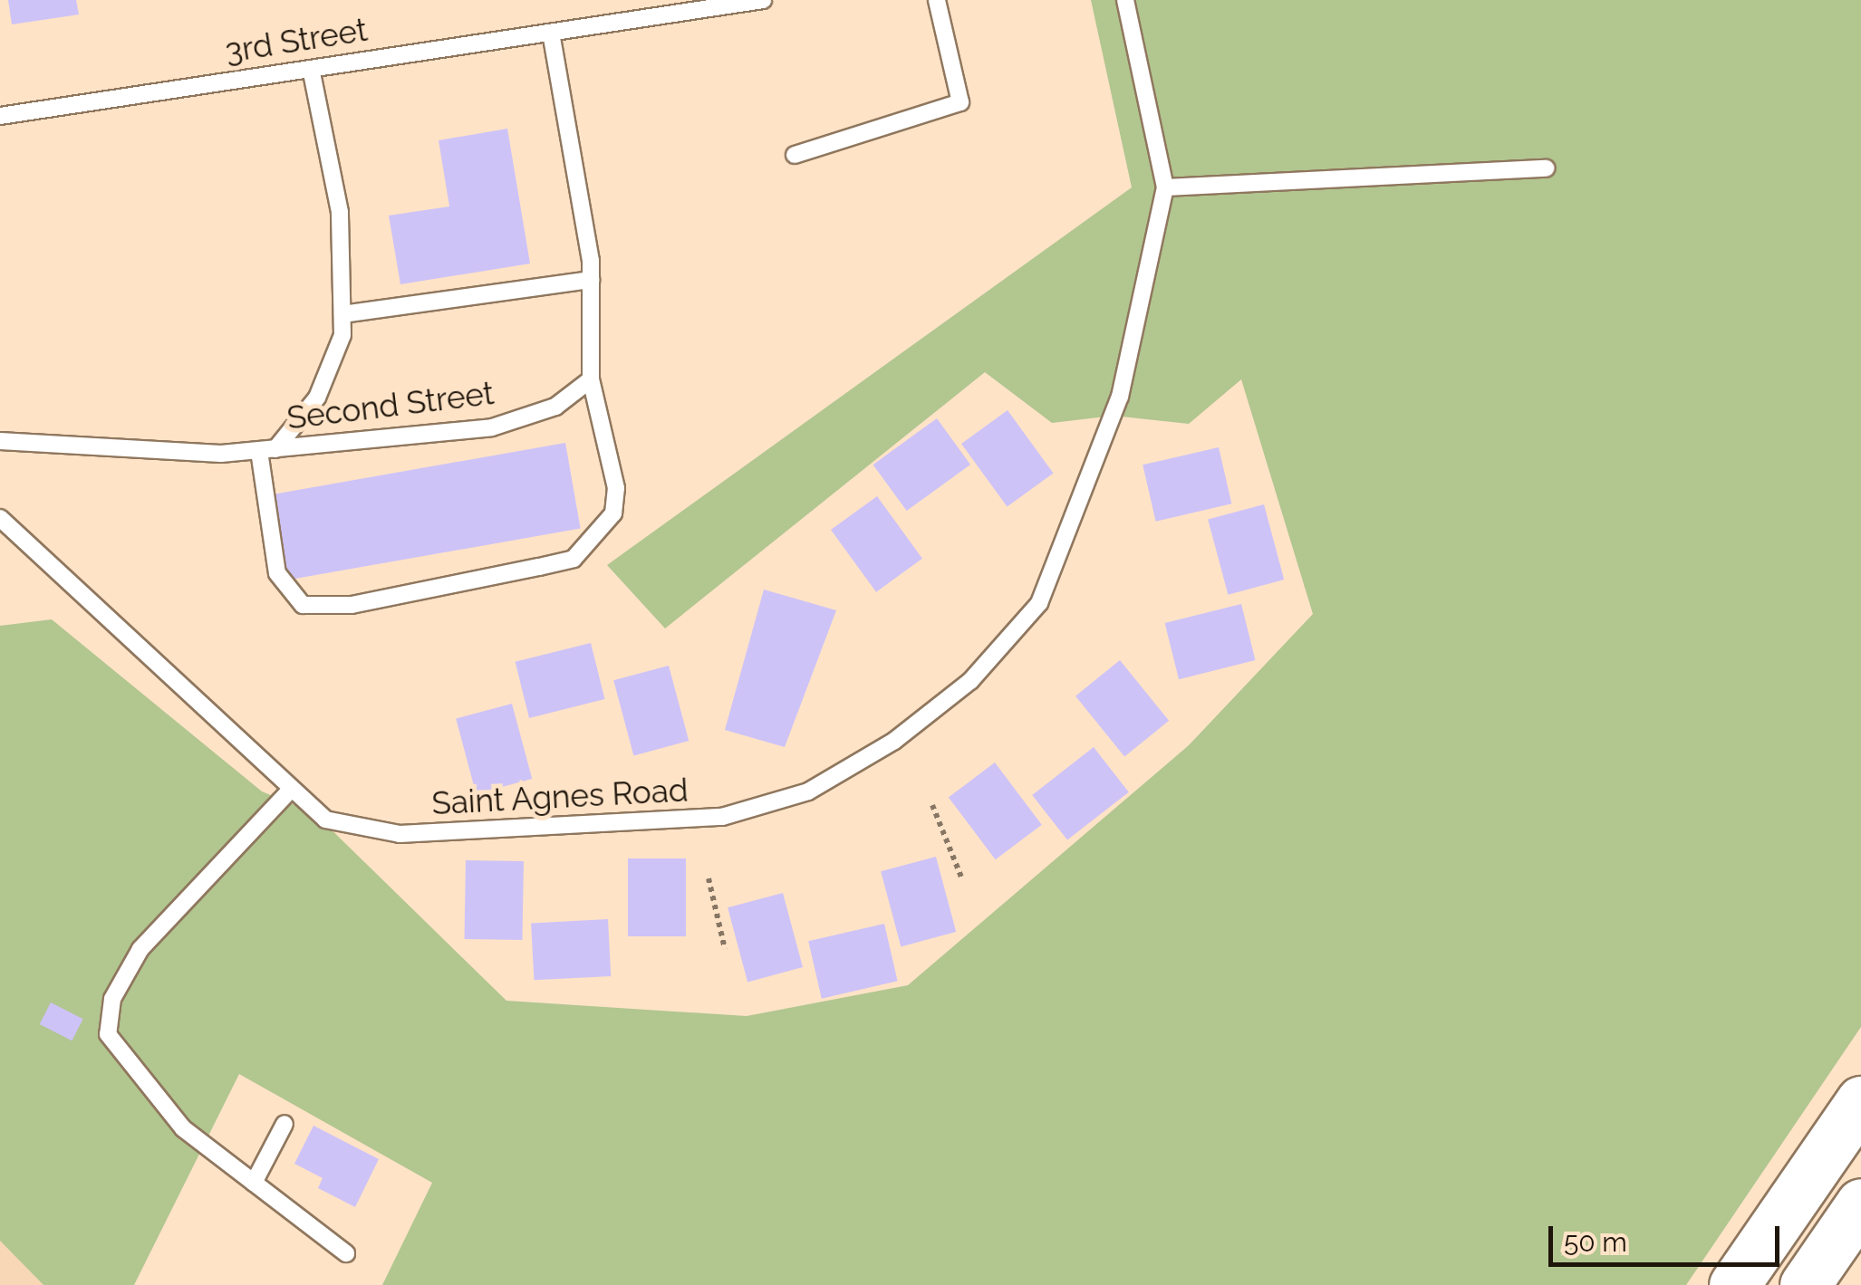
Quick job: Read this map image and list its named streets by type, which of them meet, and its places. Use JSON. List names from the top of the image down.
{
  "streets": {
    "lane": ["3rd Street", "Second Street", "Saint Agnes Road"]
  },
  "scale_bar": "50 m"
}
